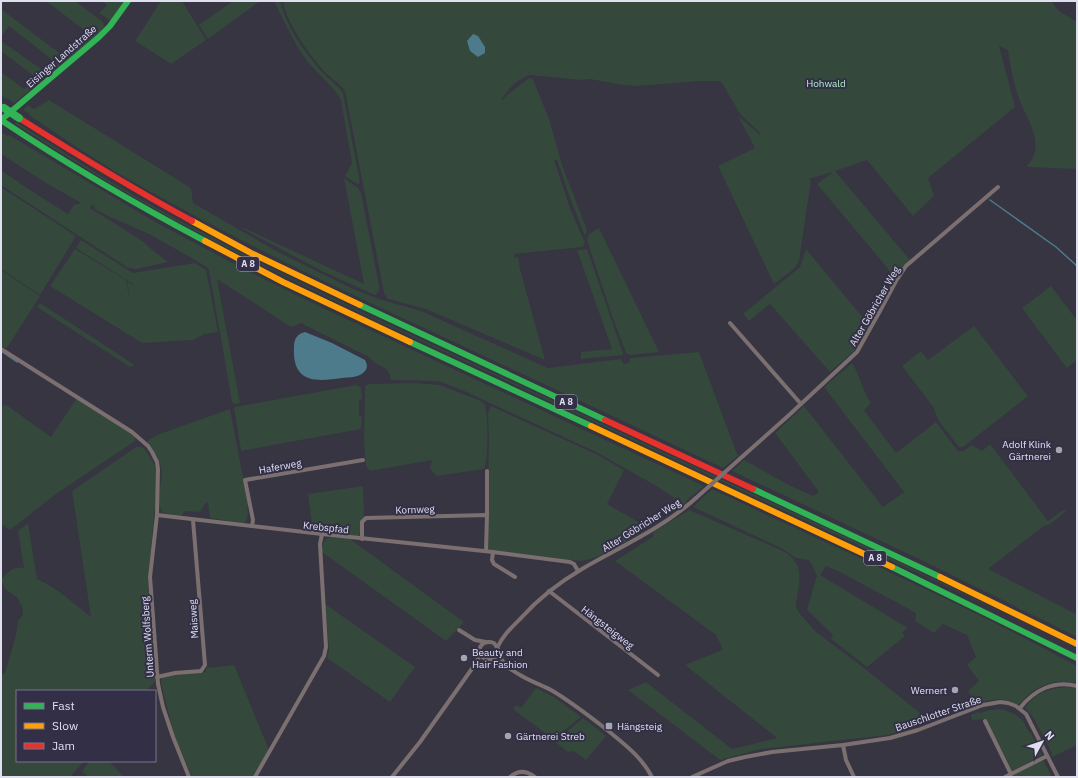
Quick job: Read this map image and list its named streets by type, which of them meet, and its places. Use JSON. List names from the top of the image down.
{
  "streets": {
    "main road": ["Eisinger Landstraße", "A 8"],
    "street": [
      "Alter Göbricher Weg",
      "Haferweg",
      "Kornweg",
      "Krebspfad",
      "Maisweg",
      "Hängsteigweg",
      "Unterm Wolfsberg",
      "Bauschlotter Straße"
    ]
  },
  "crossings": [
    ["Eisinger Landstraße", "A 8"],
    ["Alter Göbricher Weg", "Krebspfad"],
    ["Alter Göbricher Weg", "Hängsteigweg"],
    ["Haferweg", "Krebspfad"],
    ["Kornweg", "Krebspfad"],
    ["Krebspfad", "Maisweg"],
    ["Krebspfad", "Unterm Wolfsberg"],
    ["Maisweg", "Unterm Wolfsberg"]
  ],
  "parks": ["Hohwald"],
  "places": {
    "other": [
      "Adolf Klink Gärtnerei",
      "Beauty and Hair Fashion",
      "Wernert",
      "Gärtnerei Streb"
    ],
    "transit": ["Hängsteig"]
  },
  "legend": ["Fast", "Slow", "Jam"],
  "north": "top right"
}
